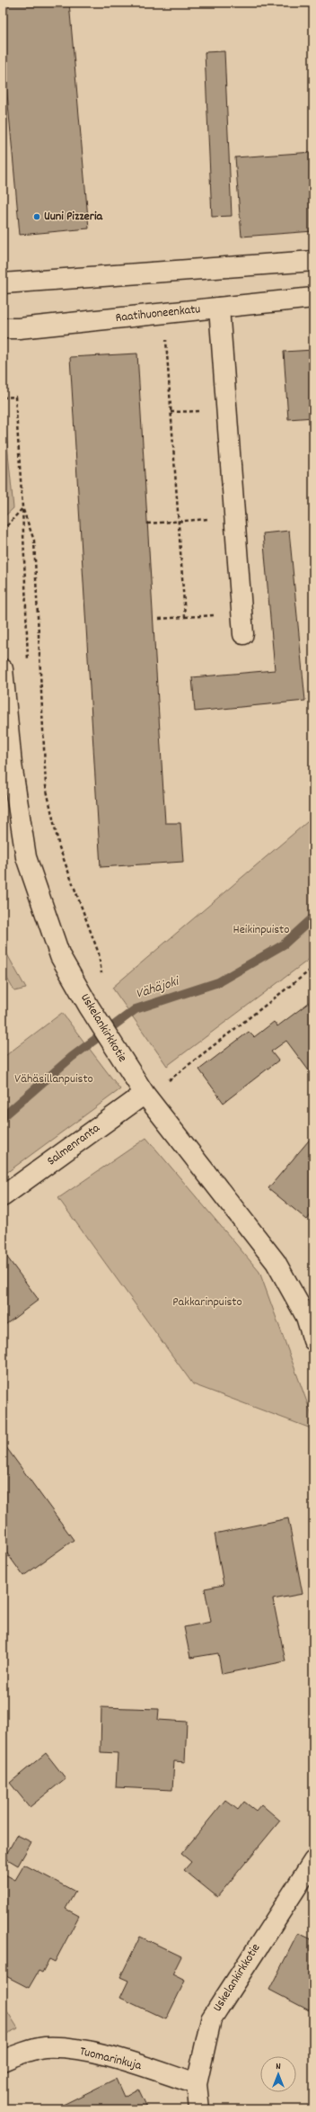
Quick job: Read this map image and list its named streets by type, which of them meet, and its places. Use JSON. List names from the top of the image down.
{
  "streets": {
    "street": [
      "Raatihuoneenkatu",
      "Uskelankirkkotie",
      "Salmenranta",
      "Tuomarinkuja"
    ]
  },
  "crossings": [
    ["Uskelankirkkotie", "Salmenranta"],
    ["Uskelankirkkotie", "Tuomarinkuja"]
  ],
  "water": ["Vähäjoki"],
  "parks": ["Heikinpuisto", "Vähäsillanpuisto", "Pakkarinpuisto"],
  "places": ["Uuni Pizzeria"],
  "north": "top"
}
